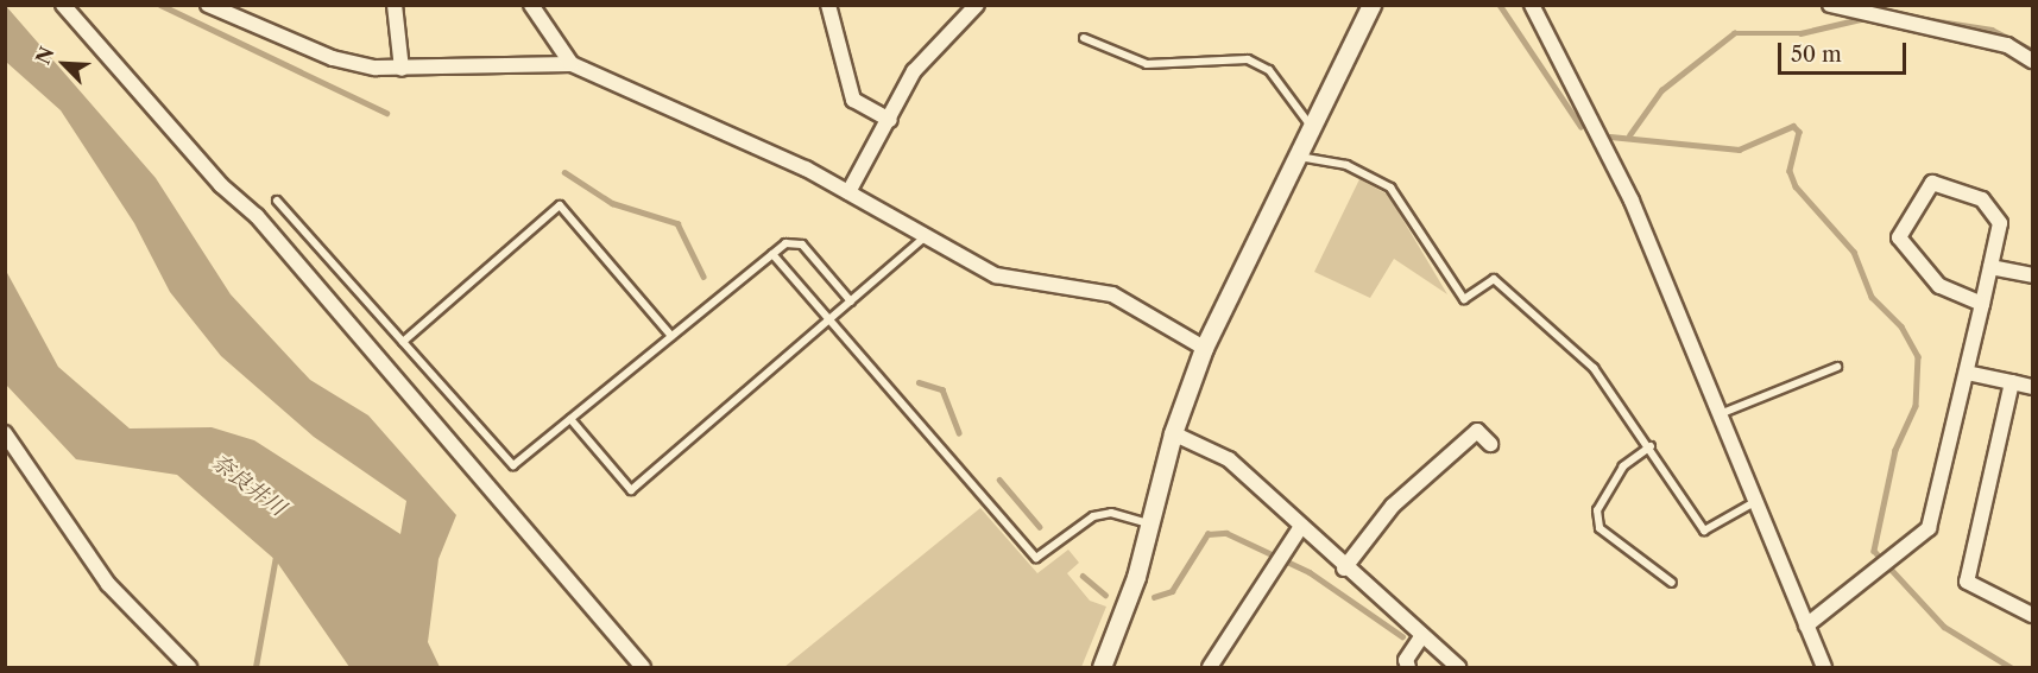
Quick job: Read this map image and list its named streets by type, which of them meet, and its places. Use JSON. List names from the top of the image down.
{
  "water": ["奈良井川"],
  "scale_bar": "50 m",
  "north": "top left"
}
